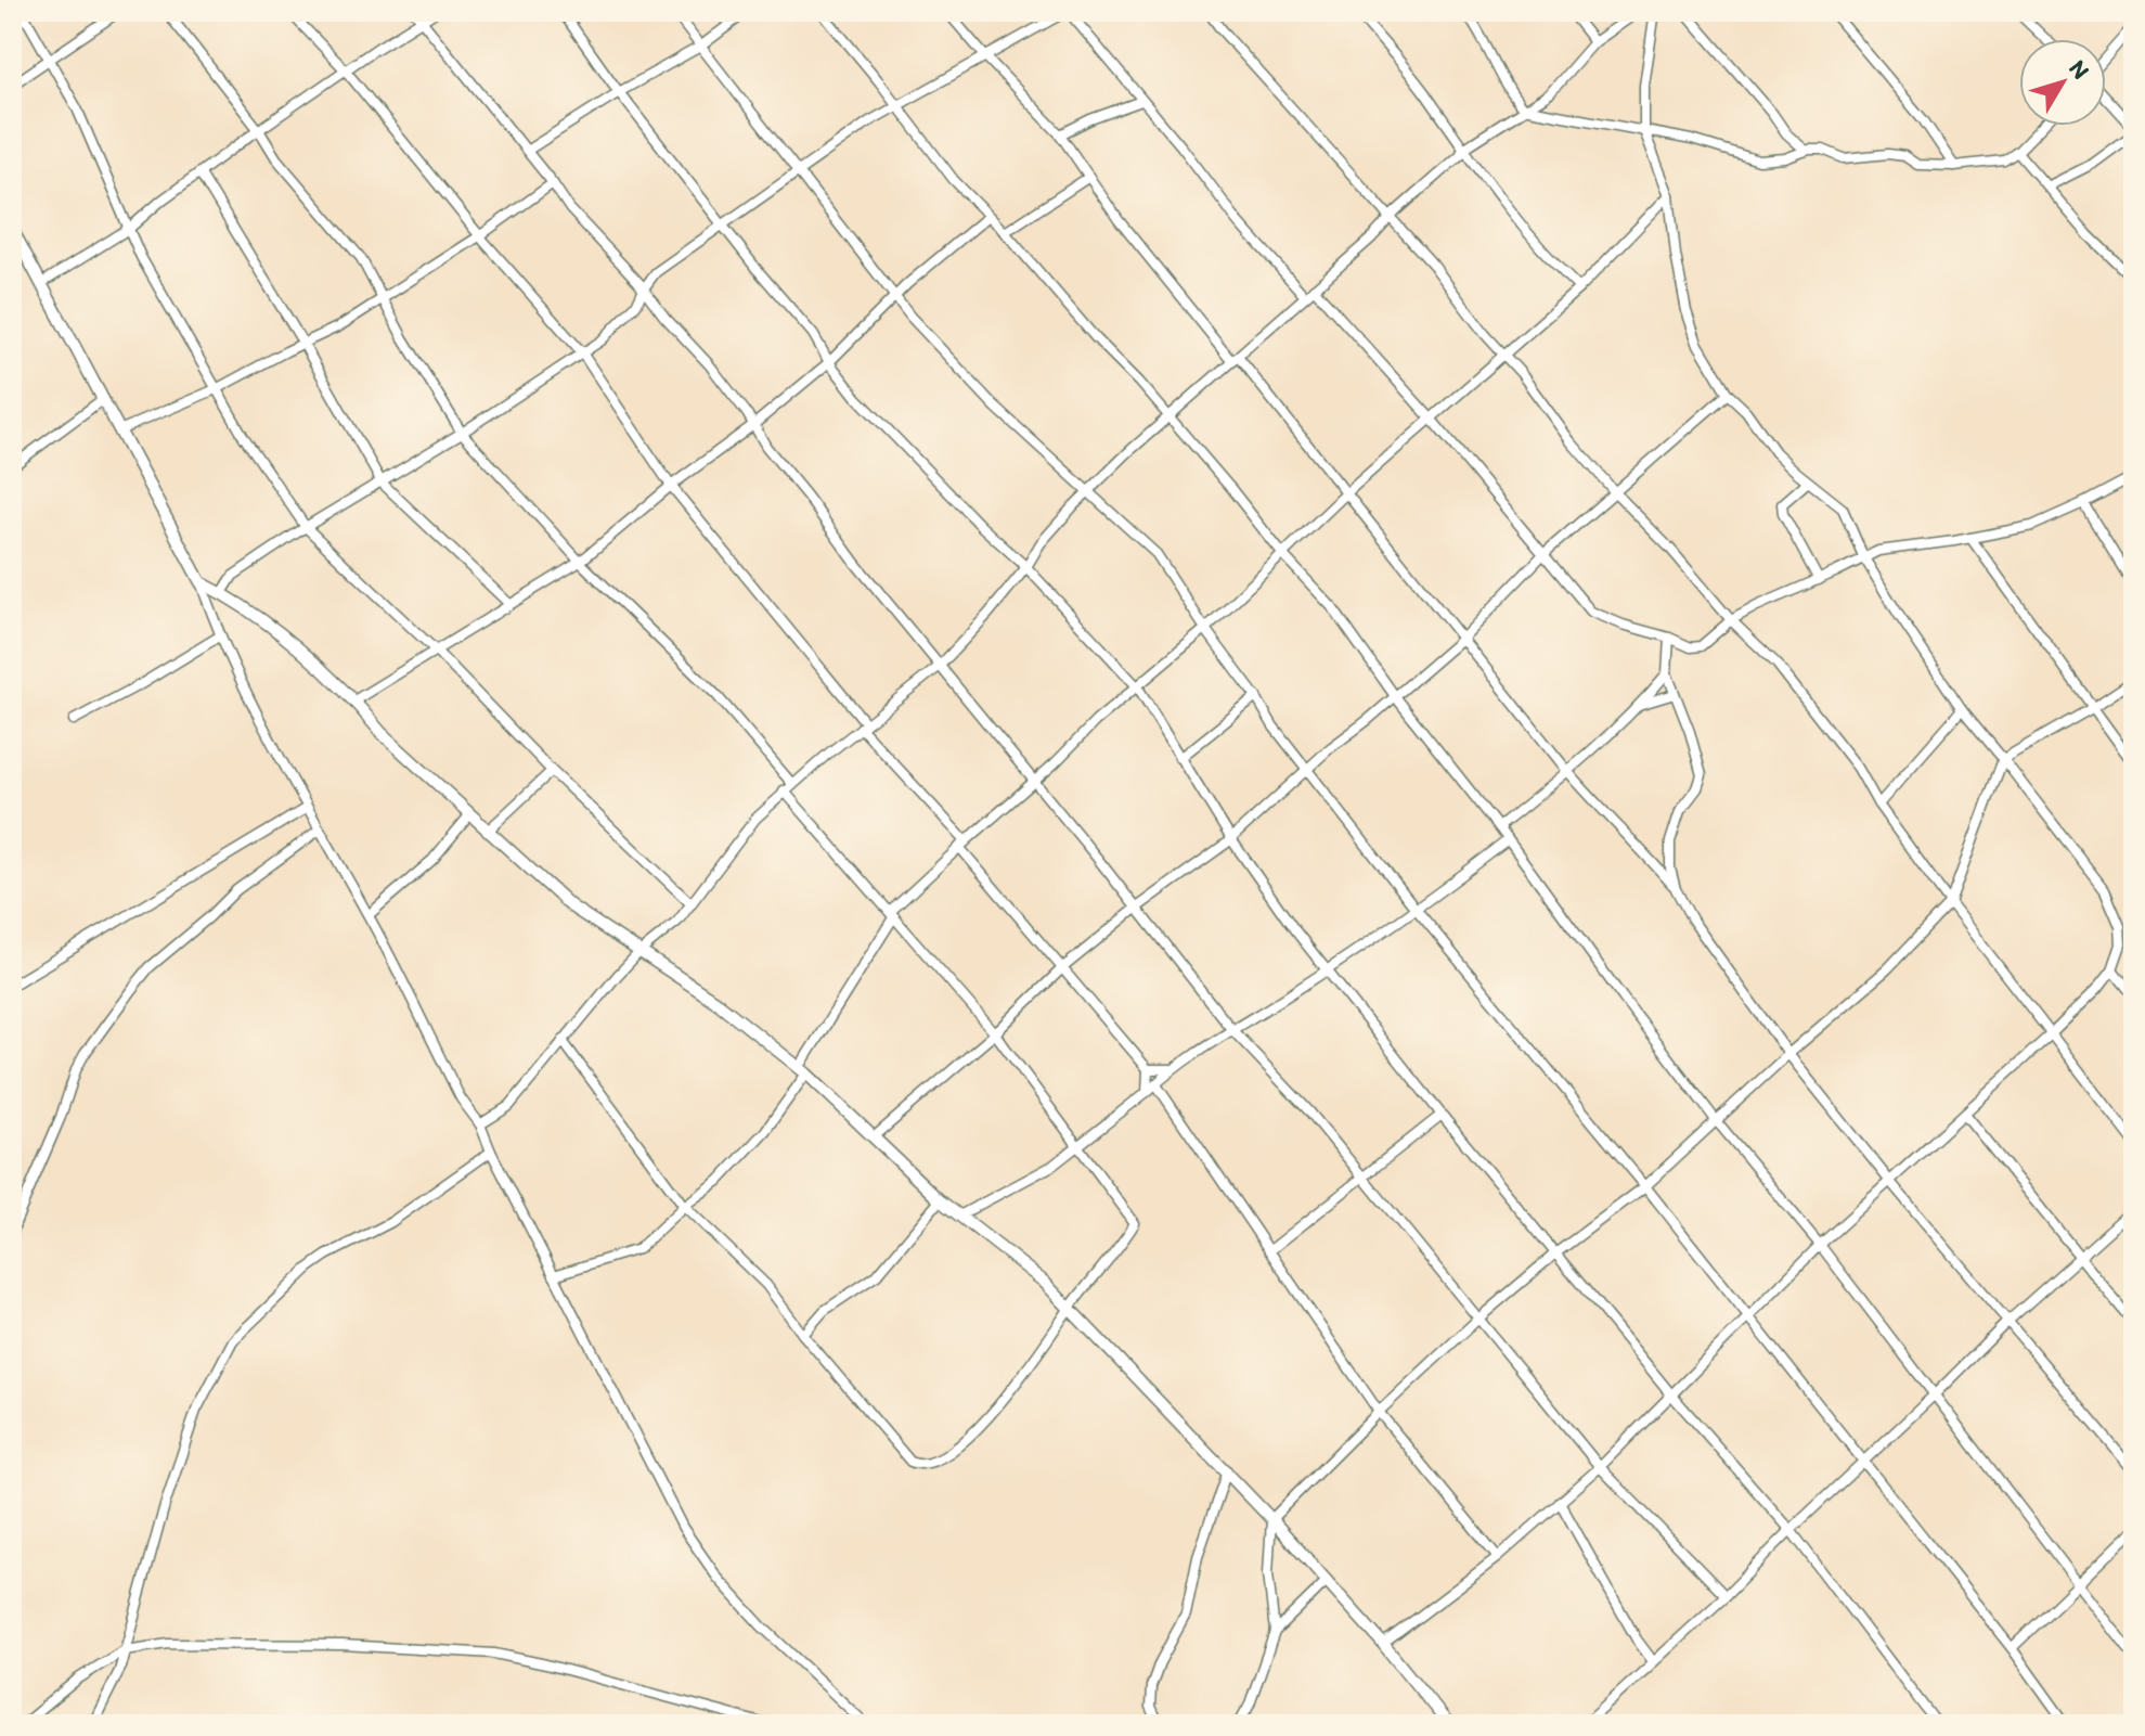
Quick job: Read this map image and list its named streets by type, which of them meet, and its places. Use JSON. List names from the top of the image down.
{
  "north": "top right"
}
